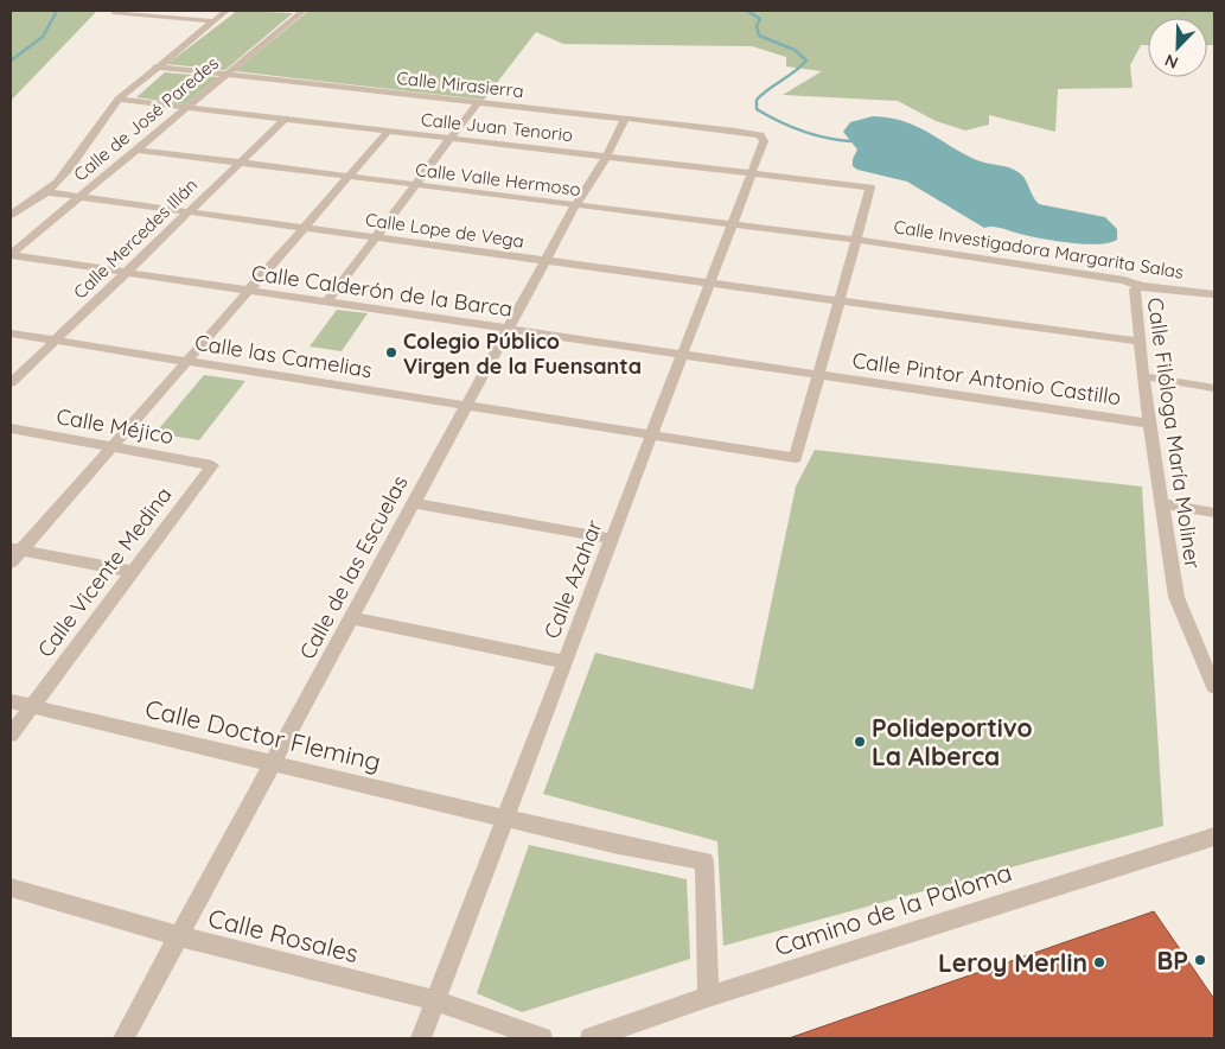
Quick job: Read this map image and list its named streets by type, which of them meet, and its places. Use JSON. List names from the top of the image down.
{
  "streets": {
    "street": [
      "Calle Mirasierra",
      "Calle de José Paredes",
      "Calle Juan Tenorio",
      "Calle Valle Hermoso",
      "Calle Lope de Vega",
      "Calle Mercedes Illán",
      "Calle Investigadora Margarita Salas",
      "Calle Calderón de la Barca",
      "Calle las Camelias",
      "Calle Pintor Antonio Castillo",
      "Calle Méjico",
      "Calle Filóloga María Moliner",
      "Calle de las Escuelas",
      "Calle Vicente Medina",
      "Calle Azahar",
      "Calle Doctor Fleming",
      "Camino de la Paloma",
      "Calle Rosales"
    ]
  },
  "crossings": [
    ["Calle Mirasierra", "Calle de José Paredes"],
    ["Calle Mirasierra", "Calle de las Escuelas"],
    ["Calle Mirasierra", "Calle Azahar"],
    ["Calle de José Paredes", "Calle Juan Tenorio"],
    ["Calle de José Paredes", "Calle Valle Hermoso"],
    ["Calle de José Paredes", "Calle Lope de Vega"],
    ["Calle de José Paredes", "Calle Calderón de la Barca"],
    ["Calle Juan Tenorio", "Calle Valle Hermoso"],
    ["Calle Juan Tenorio", "Calle Mercedes Illán"],
    ["Calle Juan Tenorio", "Calle Investigadora Margarita Salas"],
    ["Calle Juan Tenorio", "Calle de las Escuelas"],
    ["Calle Juan Tenorio", "Calle Azahar"],
    ["Calle Valle Hermoso", "Calle Mercedes Illán"],
    ["Calle Valle Hermoso", "Calle Investigadora Margarita Salas"],
    ["Calle Valle Hermoso", "Calle de las Escuelas"],
    ["Calle Valle Hermoso", "Calle Azahar"],
    ["Calle Lope de Vega", "Calle Mercedes Illán"],
    ["Calle Lope de Vega", "Calle Filóloga María Moliner"],
    ["Calle Lope de Vega", "Calle de las Escuelas"],
    ["Calle Lope de Vega", "Calle Azahar"],
    ["Calle Mercedes Illán", "Calle Calderón de la Barca"],
    ["Calle Mercedes Illán", "Calle las Camelias"],
    ["Calle Investigadora Margarita Salas", "Calle Filóloga María Moliner"],
    ["Calle Calderón de la Barca", "Calle las Camelias"],
    ["Calle Calderón de la Barca", "Calle Pintor Antonio Castillo"],
    ["Calle Calderón de la Barca", "Calle de las Escuelas"],
    ["Calle Calderón de la Barca", "Calle Azahar"],
    ["Calle las Camelias", "Calle Pintor Antonio Castillo"],
    ["Calle las Camelias", "Calle de las Escuelas"],
    ["Calle las Camelias", "Calle Azahar"],
    ["Calle Pintor Antonio Castillo", "Calle Filóloga María Moliner"],
    ["Calle Méjico", "Calle Vicente Medina"],
    ["Calle de las Escuelas", "Calle Doctor Fleming"],
    ["Calle de las Escuelas", "Calle Rosales"],
    ["Calle Vicente Medina", "Calle Doctor Fleming"],
    ["Calle Azahar", "Calle Doctor Fleming"],
    ["Calle Azahar", "Calle Rosales"],
    ["Calle Doctor Fleming", "Camino de la Paloma"]
  ],
  "places": [
    "Colegio Público Virgen de la Fuensanta",
    "Polideportivo La Alberca",
    "BP",
    "Leroy Merlin"
  ],
  "north": "bottom left"
}
